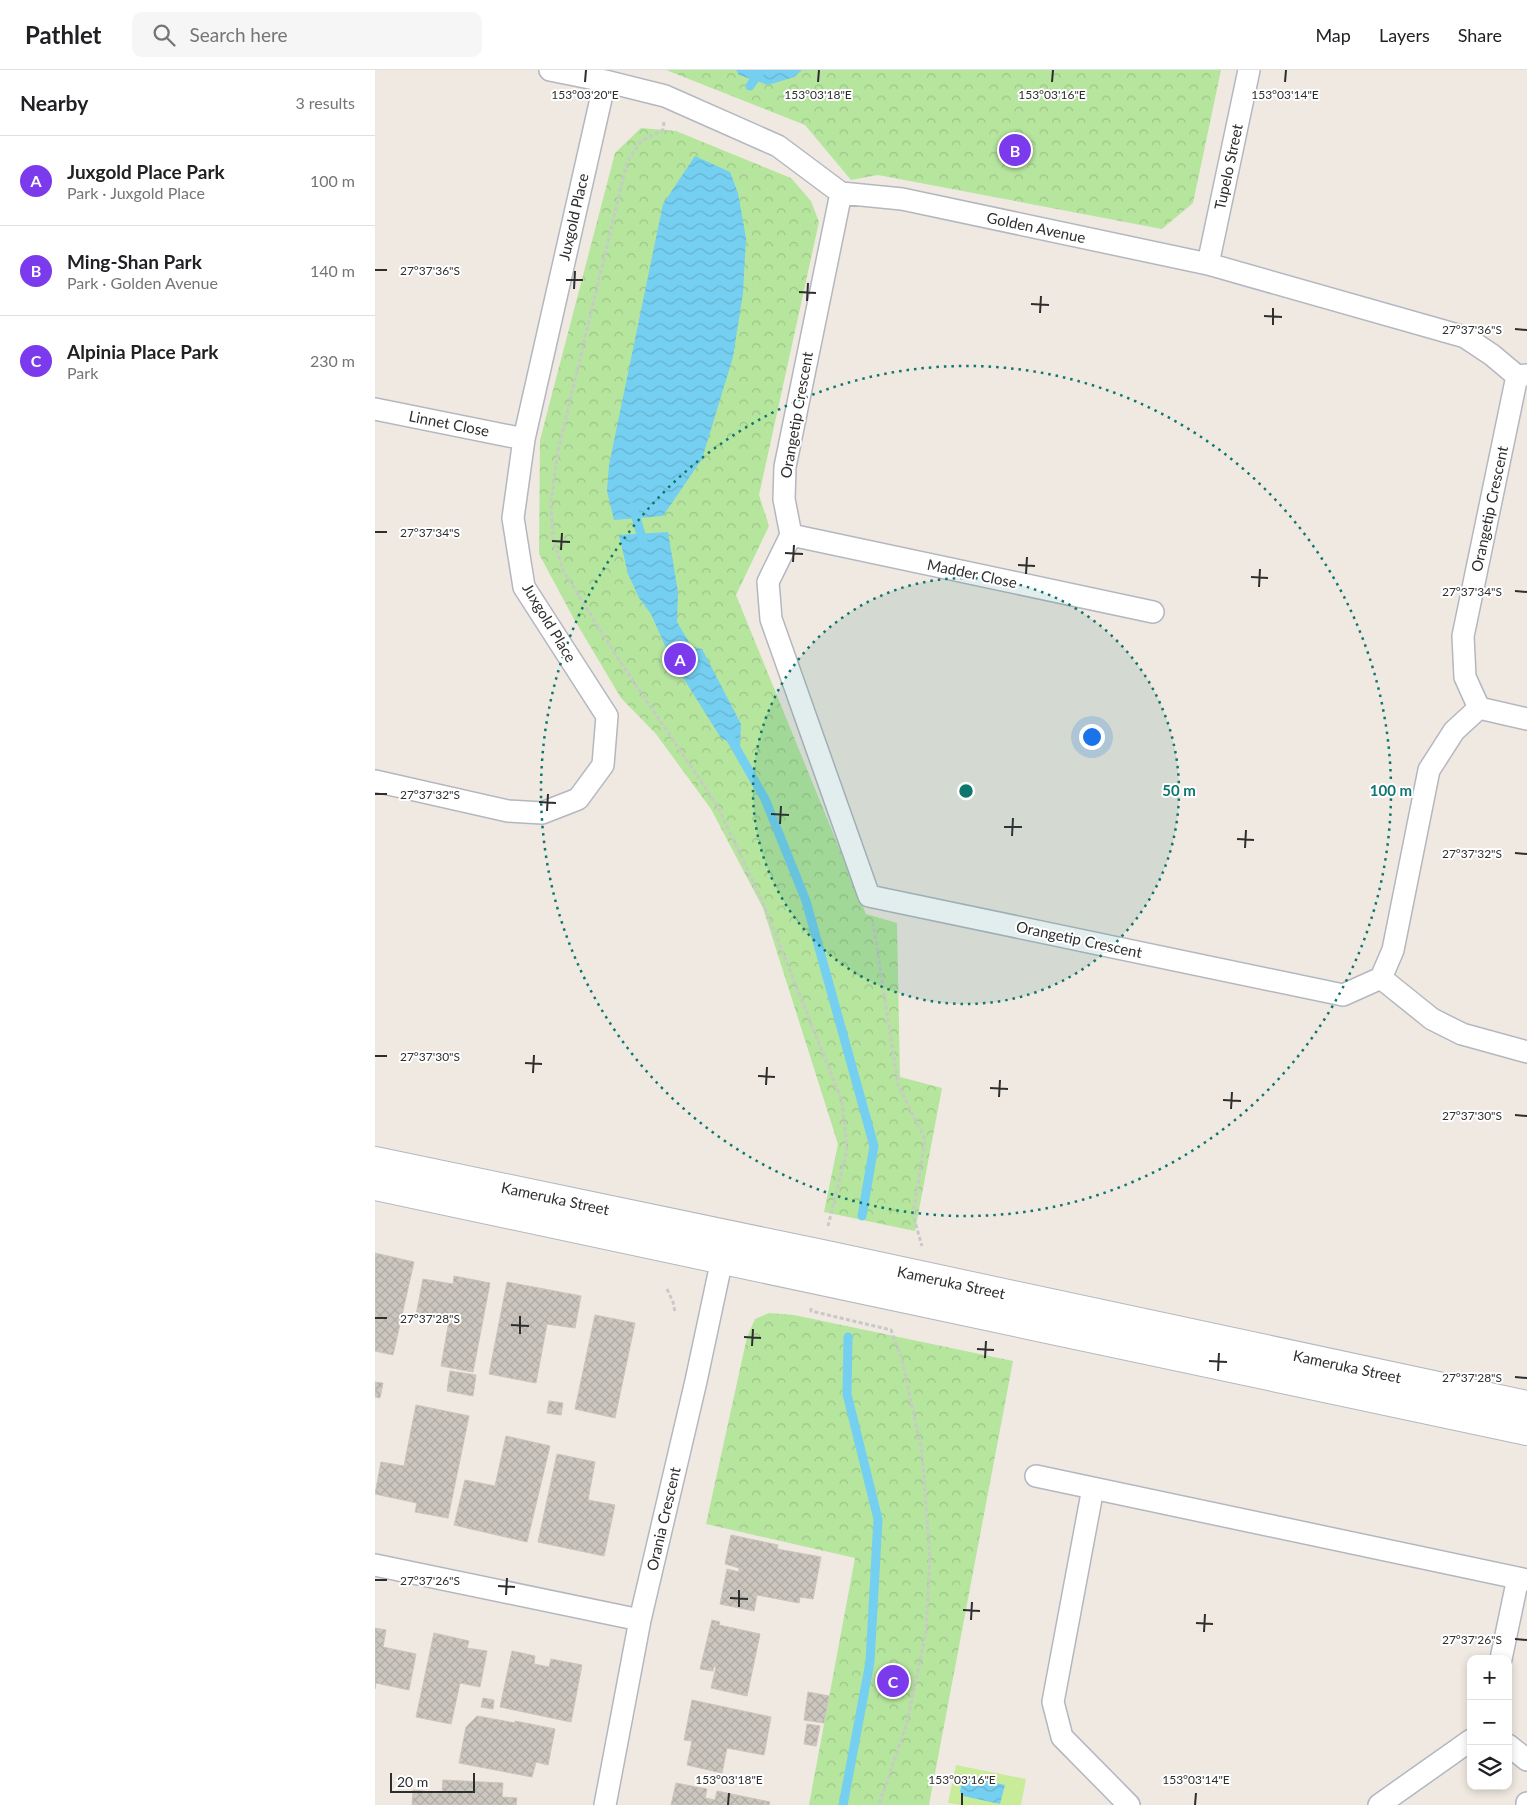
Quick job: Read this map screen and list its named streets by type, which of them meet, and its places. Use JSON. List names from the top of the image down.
{
  "streets": {
    "street": [
      "Tupelo Street",
      "Juxgold Place",
      "Golden Avenue",
      "Orangetip Crescent",
      "Linnet Close",
      "Madder Close",
      "Kameruka Street",
      "Orania Crescent"
    ]
  },
  "crossings": [
    ["Tupelo Street", "Golden Avenue"],
    ["Juxgold Place", "Linnet Close"],
    ["Golden Avenue", "Orangetip Crescent"],
    ["Orangetip Crescent", "Madder Close"],
    ["Kameruka Street", "Orania Crescent"]
  ],
  "scale_bar": "20 m",
  "page": {
    "header": "Pathlet",
    "search": "Search here",
    "nav": ["Map", "Layers", "Share"],
    "heading": ["Nearby", "3 results"],
    "pins": ["B", "A", "C"],
    "list": [
      {
        "mark": "A",
        "name": "Juxgold Place Park",
        "note": "Park · Juxgold Place",
        "value": "100 m"
      },
      {
        "mark": "B",
        "name": "Ming-Shan Park",
        "note": "Park · Golden Avenue",
        "value": "140 m"
      },
      {
        "mark": "C",
        "name": "Alpinia Place Park",
        "note": "Park",
        "value": "230 m"
      }
    ],
    "map_buttons": ["+", "−"],
    "scale": "20 m"
  },
  "coordinates": [
    "153°03'20\"E",
    "153°03'18\"E",
    "153°03'16\"E",
    "153°03'14\"E",
    "27°37'36\"S",
    "27°37'34\"S",
    "27°37'32\"S",
    "27°37'30\"S",
    "27°37'28\"S",
    "27°37'26\"S"
  ],
  "rings": ["50 m", "100 m"]
}
